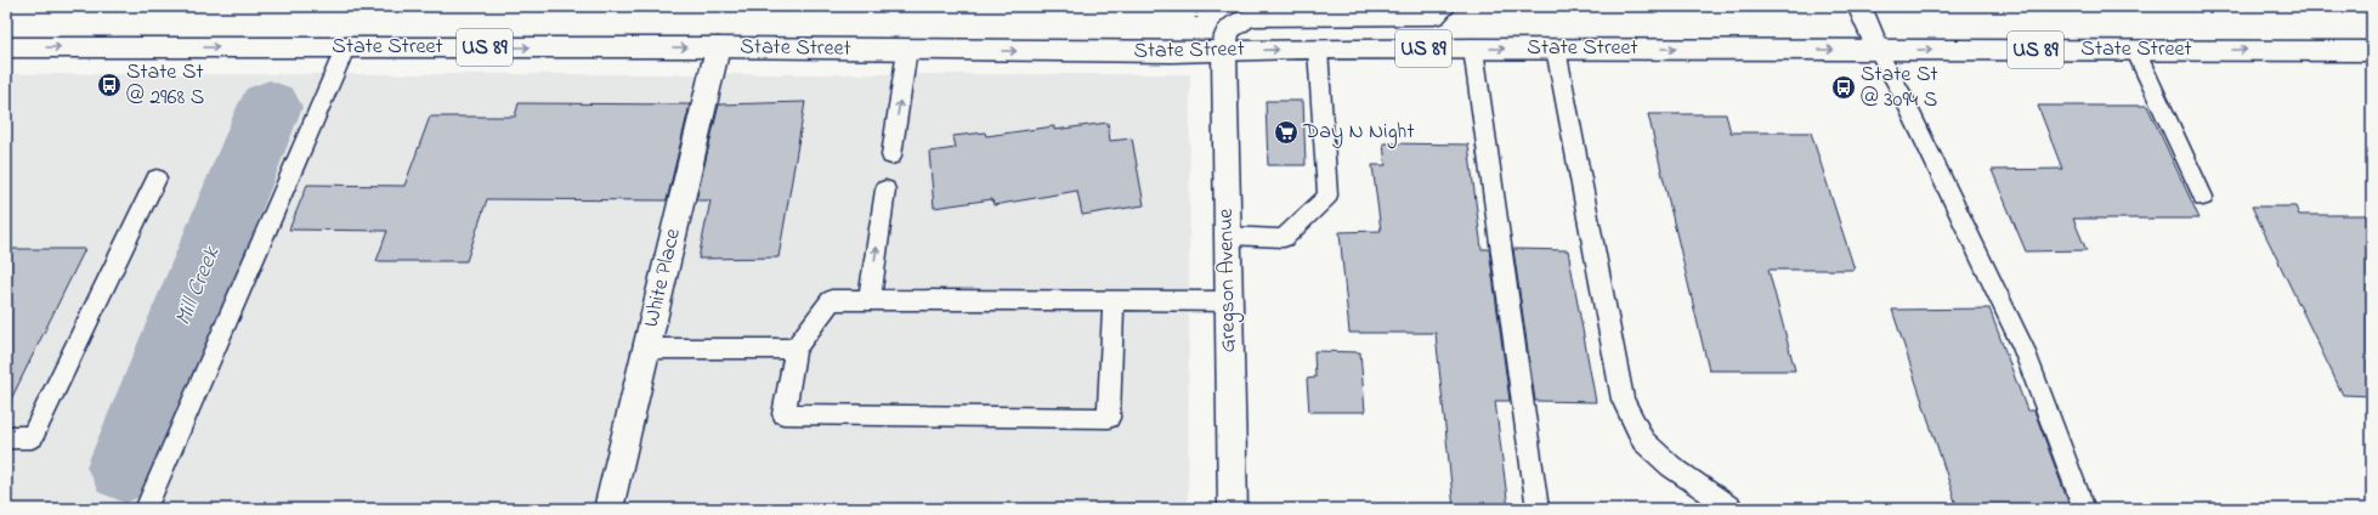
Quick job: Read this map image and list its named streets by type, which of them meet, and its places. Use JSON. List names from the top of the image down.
{
  "streets": {
    "main road": [
      "State Street",
      "US 89",
      "White Place",
      "Gregson Avenue"
    ]
  },
  "crossings": [
    ["State Street", "White Place"],
    ["State Street", "Gregson Avenue"]
  ],
  "one_way": ["State Street"],
  "water": ["Mill Creek"],
  "places": {
    "bus stop": ["State St @ 2968 S", "State St @ 3094 S"],
    "supermarket": ["Day N Night"]
  }
}
